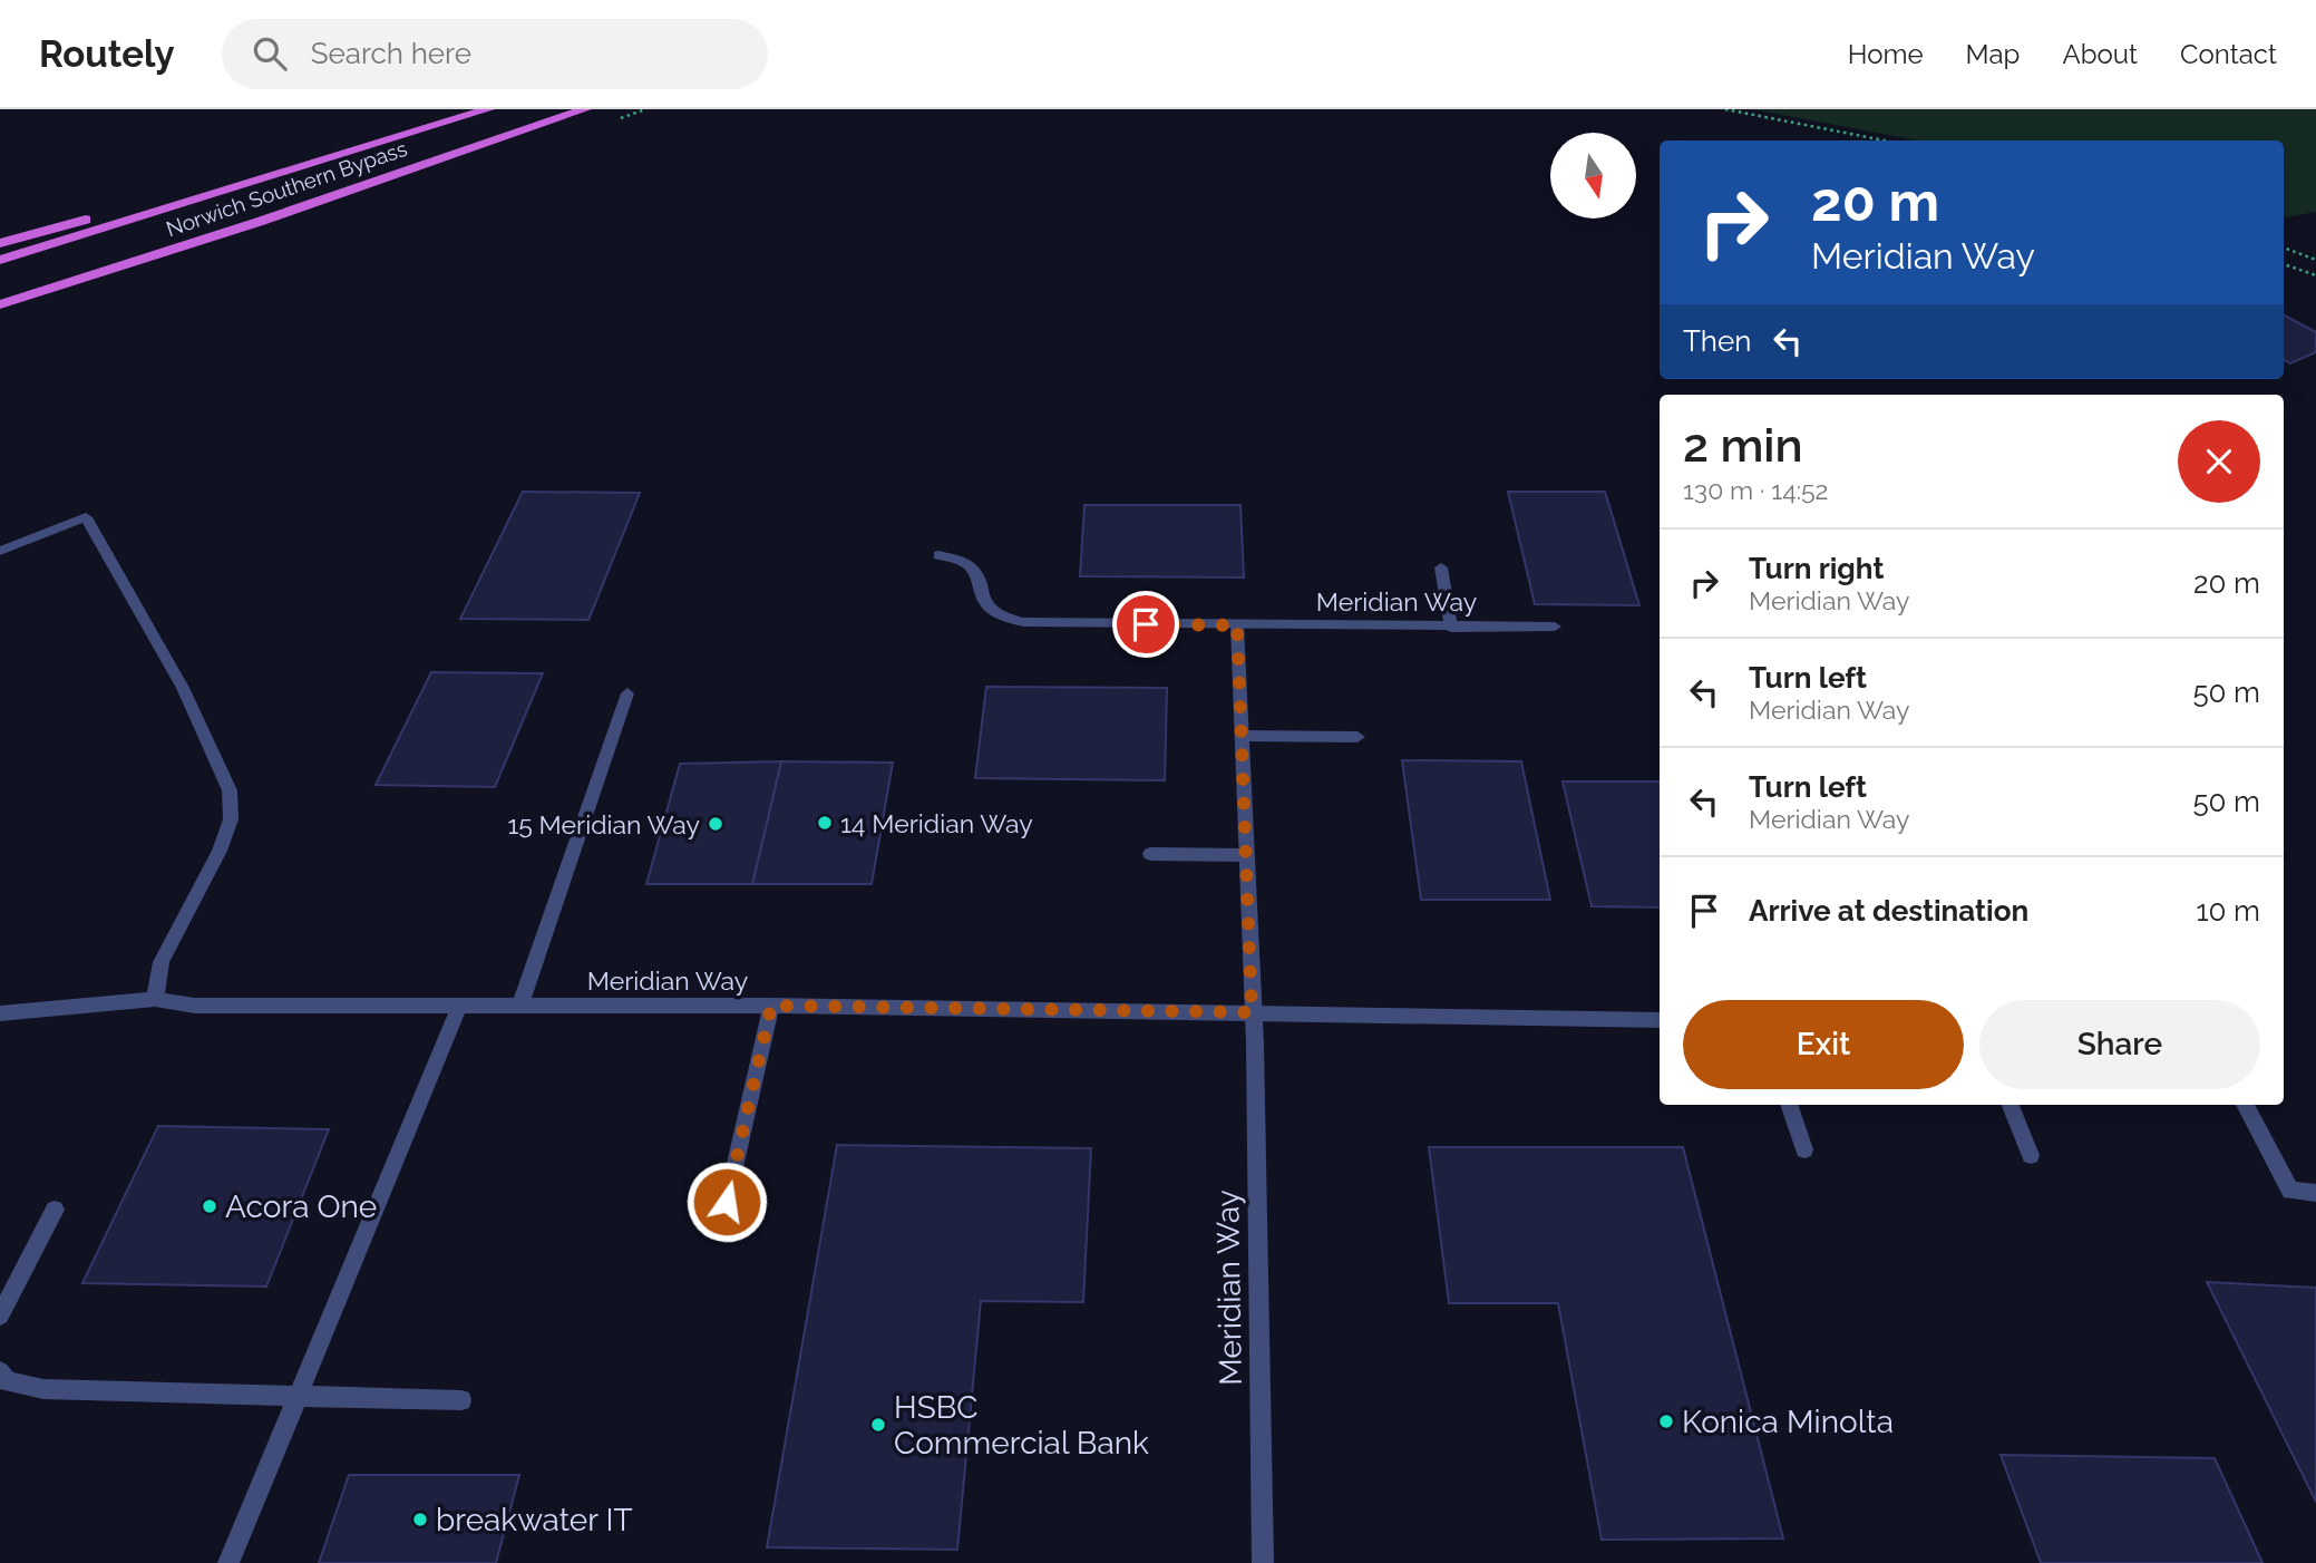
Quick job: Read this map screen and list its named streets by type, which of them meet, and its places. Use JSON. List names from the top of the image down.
{
  "streets": {
    "highway": ["Norwich Southern Bypass"],
    "street": ["Meridian Way"]
  },
  "places": [
    "14 Meridian Way",
    "15 Meridian Way",
    "Acora One",
    "Konica Minolta",
    "HSBC Commercial Bank",
    "breakwater IT"
  ],
  "north": "bottom",
  "page": {
    "header": "Routely",
    "search": "Search here",
    "nav": [
      "Home",
      "Map",
      "About",
      "Contact"
    ],
    "turn": ["20 m", "Meridian Way"],
    "then": "Then",
    "heading": ["2 min", "130 m · 14:52"],
    "list": [
      {
        "name": "Turn right",
        "note": "Meridian Way",
        "value": "20 m"
      },
      {
        "name": "Turn left",
        "note": "Meridian Way",
        "value": "50 m"
      },
      {
        "name": "Turn left",
        "note": "Meridian Way",
        "value": "50 m"
      },
      {
        "name": "Arrive at destination",
        "value": "10 m"
      }
    ],
    "buttons": ["Exit", "Share"]
  }
}
